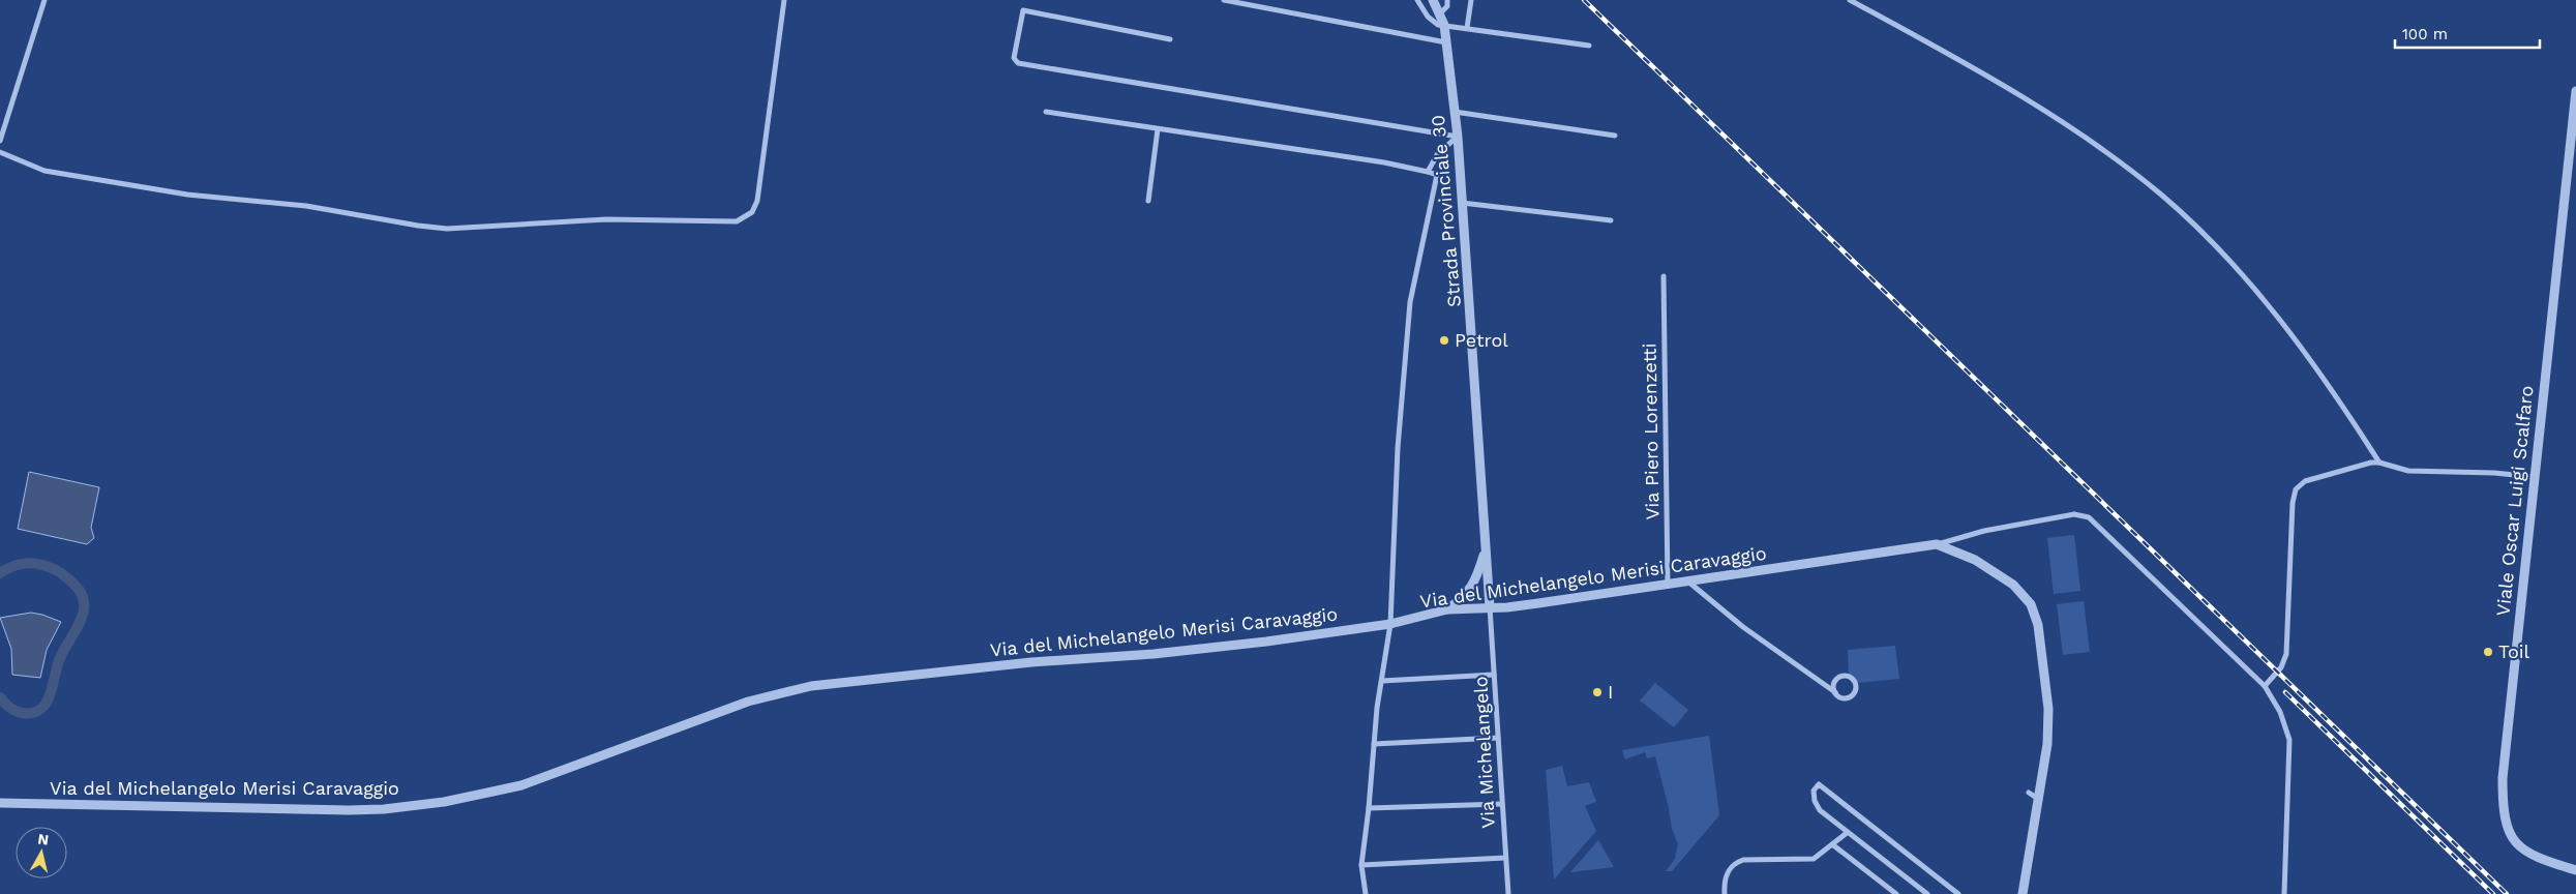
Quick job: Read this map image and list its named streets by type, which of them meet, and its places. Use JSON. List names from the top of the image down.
{
  "streets": {
    "street": [
      "Strada Provinciale 30",
      "Via Piero Lorenzetti",
      "Viale Oscar Luigi Scalfaro",
      "Via del Michelangelo Merisi Caravaggio",
      "Via Michelangelo"
    ]
  },
  "crossings": [
    ["Strada Provinciale 30", "Via del Michelangelo Merisi Caravaggio"],
    ["Strada Provinciale 30", "Via Michelangelo"],
    ["Via Piero Lorenzetti", "Via del Michelangelo Merisi Caravaggio"],
    ["Via del Michelangelo Merisi Caravaggio", "Via Michelangelo"]
  ],
  "places": ["Petrol", "Toil", "I"],
  "scale_bar": "100 m",
  "north": "top"
}
